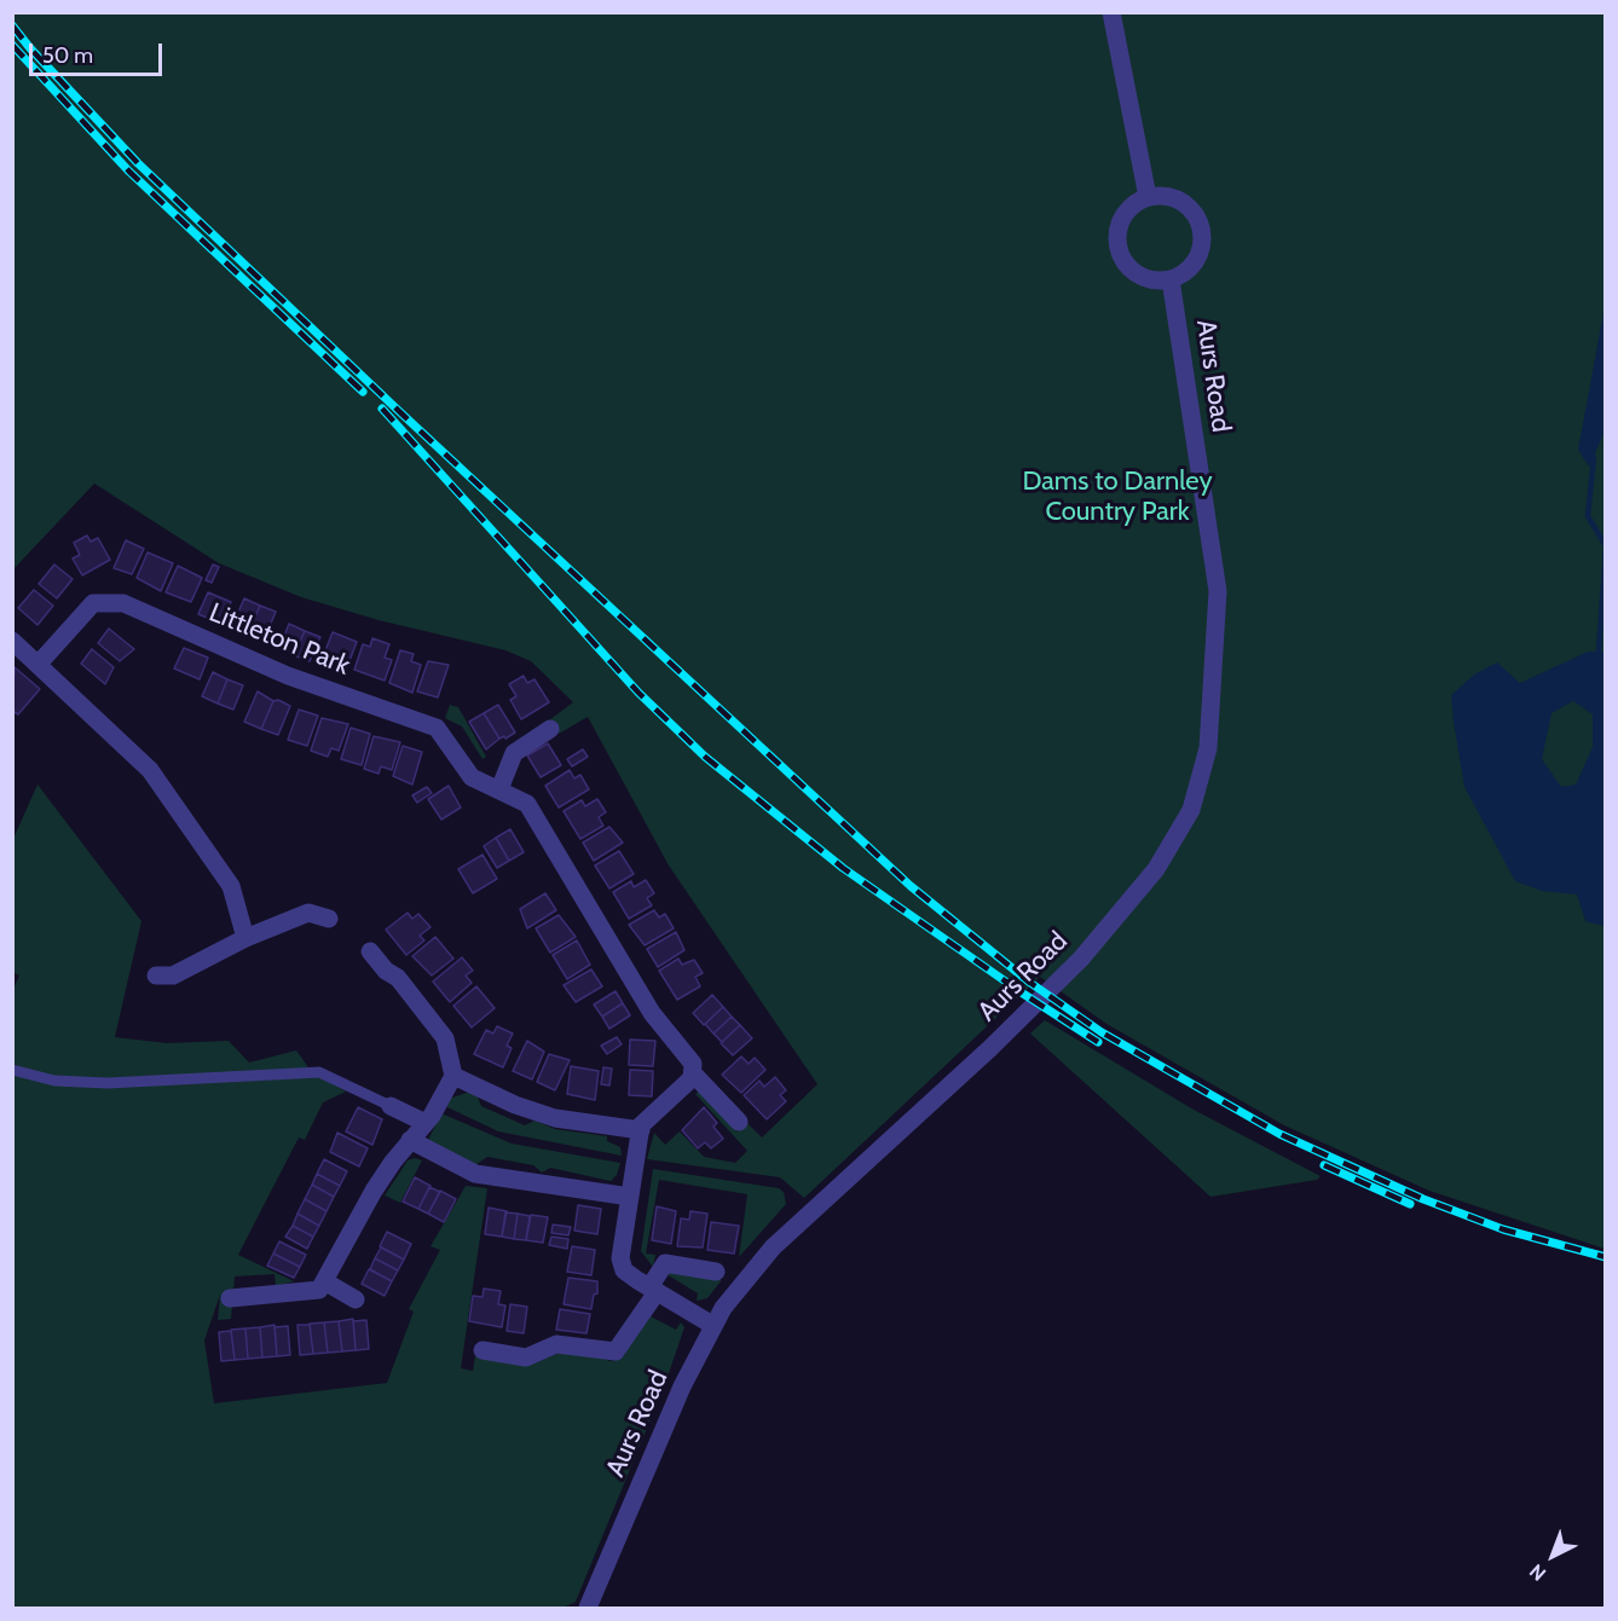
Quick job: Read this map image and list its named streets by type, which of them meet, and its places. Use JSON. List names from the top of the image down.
{
  "streets": {
    "street": ["Aurs Road", "Littleton Park"]
  },
  "parks": ["Dams to Darnley Country Park"],
  "scale_bar": "50 m",
  "north": "bottom left"
}
